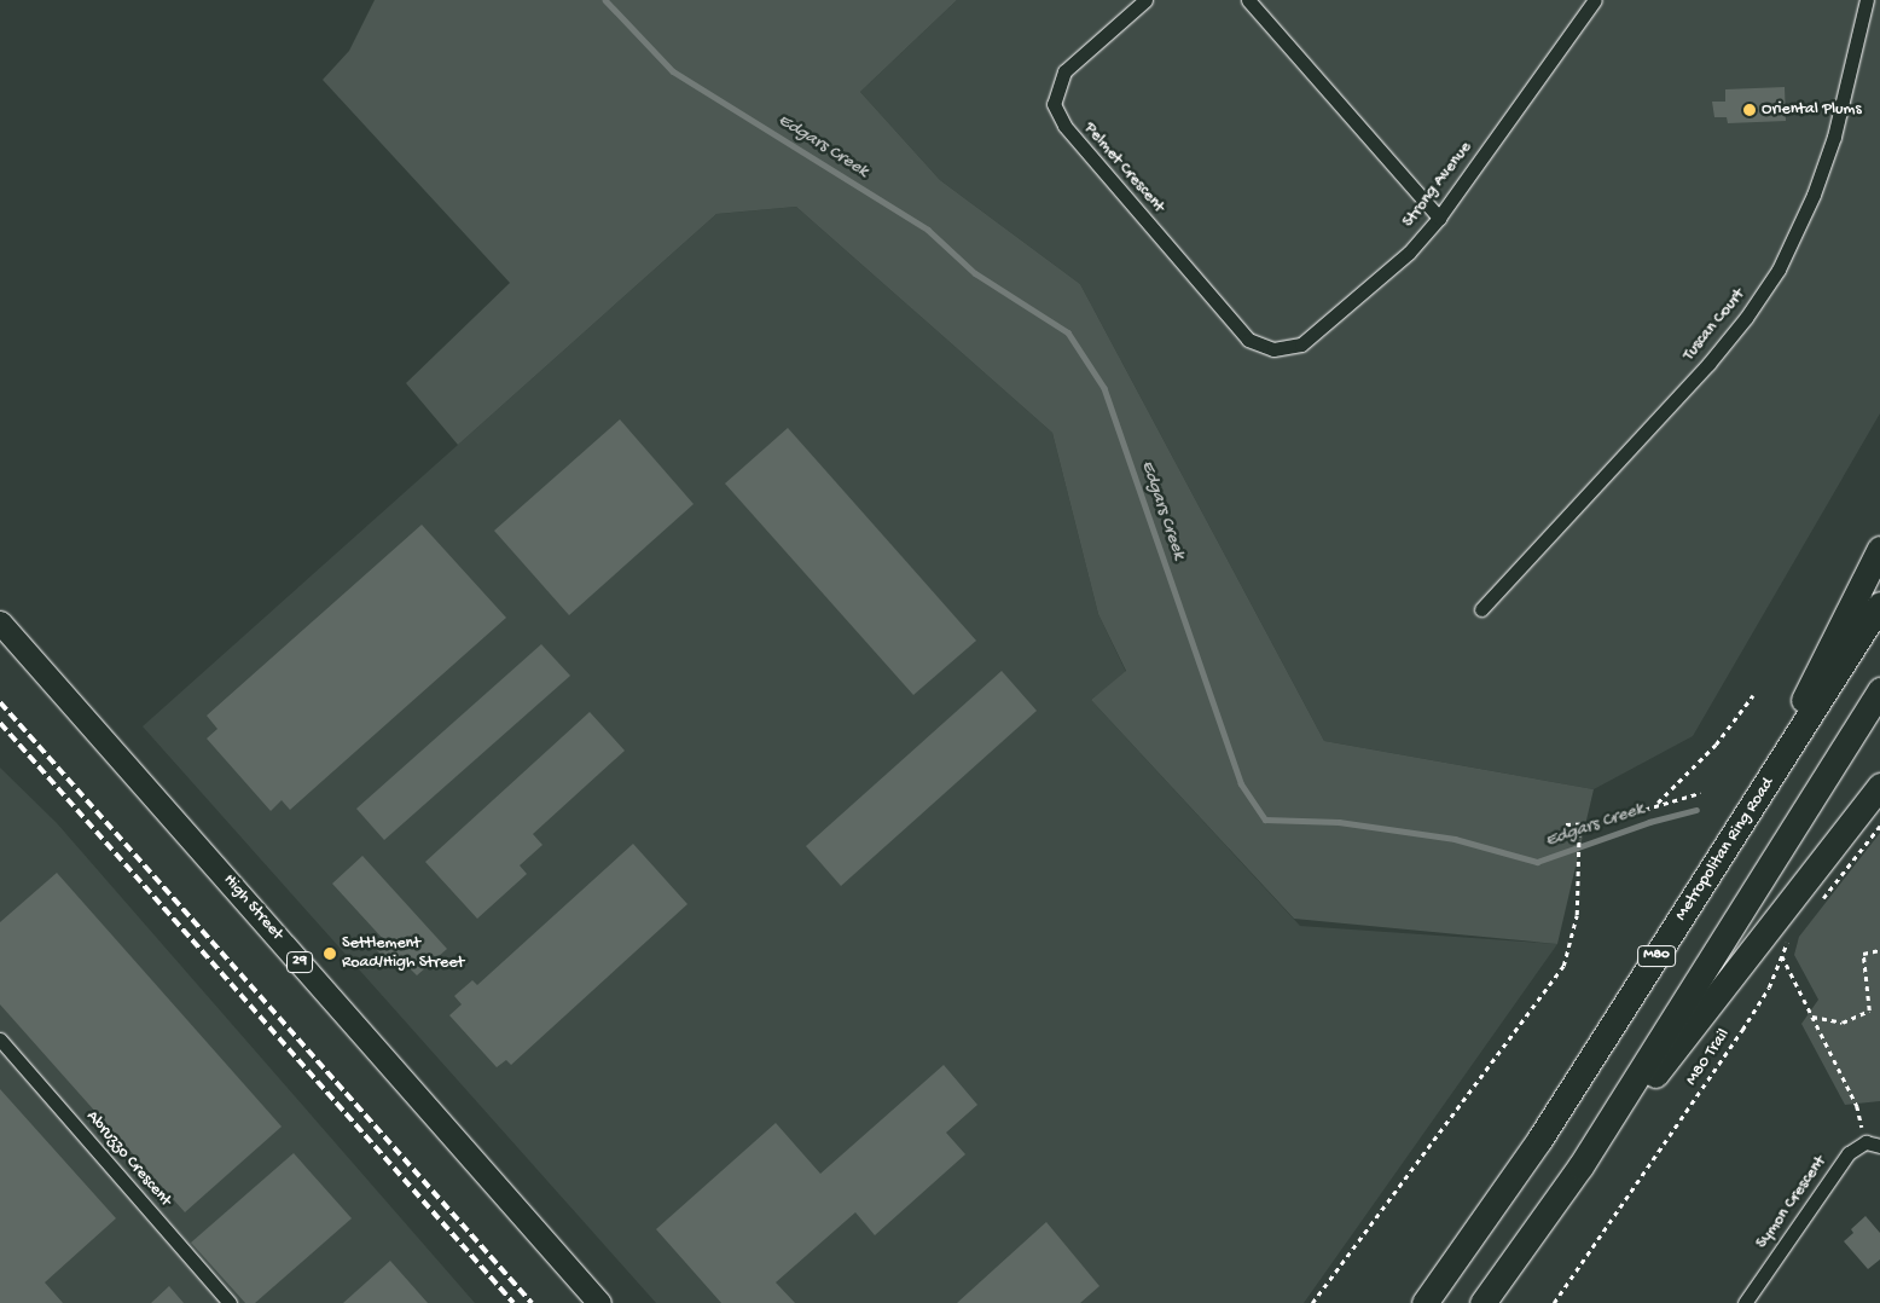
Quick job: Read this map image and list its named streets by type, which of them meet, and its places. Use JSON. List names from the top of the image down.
{
  "streets": {
    "highway": ["Metropolitan Ring Road", "M80"],
    "main road": ["High Street", "29"],
    "street": [
      "Pelmet Crescent",
      "Strong Avenue",
      "Tuscan Court",
      "Abruzzo Crescent",
      "Symon Crescent"
    ],
    "path": ["M80 Trail"]
  },
  "crossings": [
    ["Pelmet Crescent", "Strong Avenue"]
  ],
  "water": ["Edgars Creek"],
  "places": ["Oriental Plums", "Settlement Road/High Street"]
}
